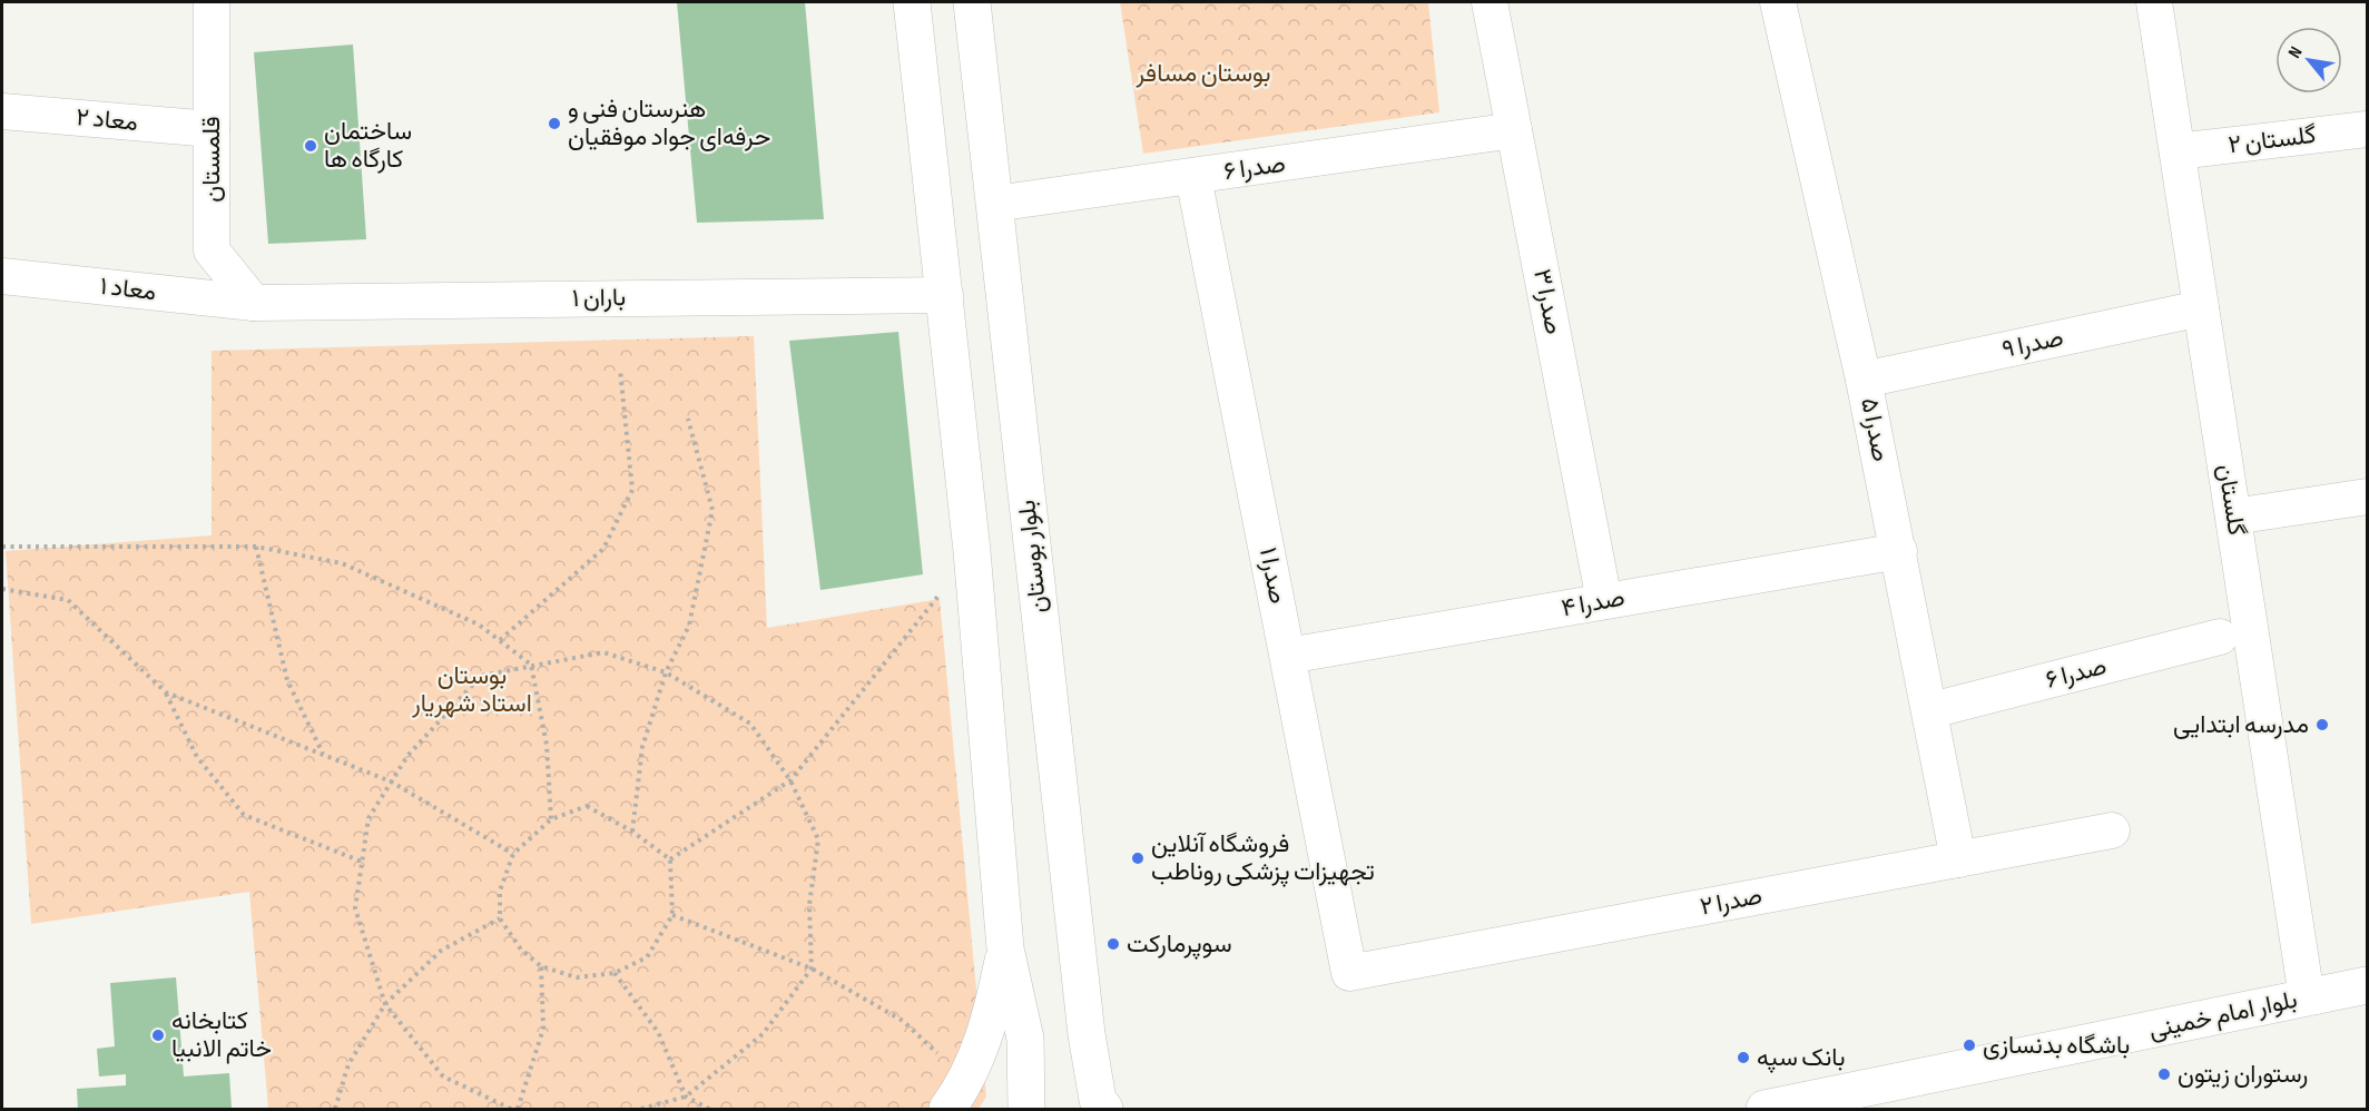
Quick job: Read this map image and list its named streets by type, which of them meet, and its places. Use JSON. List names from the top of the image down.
{
  "streets": {
    "main road": ["بلوار بوستان", "بلوار امام خمینی"],
    "street": [
      "معاد ۲",
      "گلستان ۲",
      "قلمستان",
      "صدرا ۶",
      "معاد ۱",
      "باران ۱",
      "صدرا ۳",
      "صدرا ۹",
      "صدرا ۵",
      "گلستان",
      "صدرا ۱",
      "صدرا ۴",
      "صدرا ۲"
    ]
  },
  "crossings": [
    ["معاد ۲", "قلمستان"],
    ["گلستان ۲", "گلستان"],
    ["قلمستان", "معاد ۱"],
    ["قلمستان", "باران ۱"],
    ["صدرا ۶", "صدرا ۳"],
    ["صدرا ۶", "صدرا ۵"],
    ["صدرا ۶", "بلوار بوستان"],
    ["صدرا ۶", "صدرا ۱"],
    ["معاد ۱", "باران ۱"],
    ["صدرا ۳", "صدرا ۴"],
    ["صدرا ۹", "صدرا ۵"],
    ["صدرا ۹", "گلستان"],
    ["صدرا ۵", "صدرا ۴"],
    ["صدرا ۵", "صدرا ۲"],
    ["گلستان", "بلوار امام خمینی"],
    ["صدرا ۱", "صدرا ۴"],
    ["صدرا ۱", "صدرا ۲"]
  ],
  "parks": ["بوستان مسافر", "بوستان استاد شهریار"],
  "places": [
    "هنرستان فنی و حرفه‌ای جواد موفقیان",
    "ساختمان کارگاه ها",
    "مدرسه ابتدایی",
    "فروشگاه آنلاین تجهیزات پزشکی روناطب",
    "سوپرمارکت",
    "کتابخانه خاتم الانبیا",
    "باشگاه بدنسازی",
    "بانک سپه",
    "رستوران زیتون"
  ],
  "north": "top left"
}
